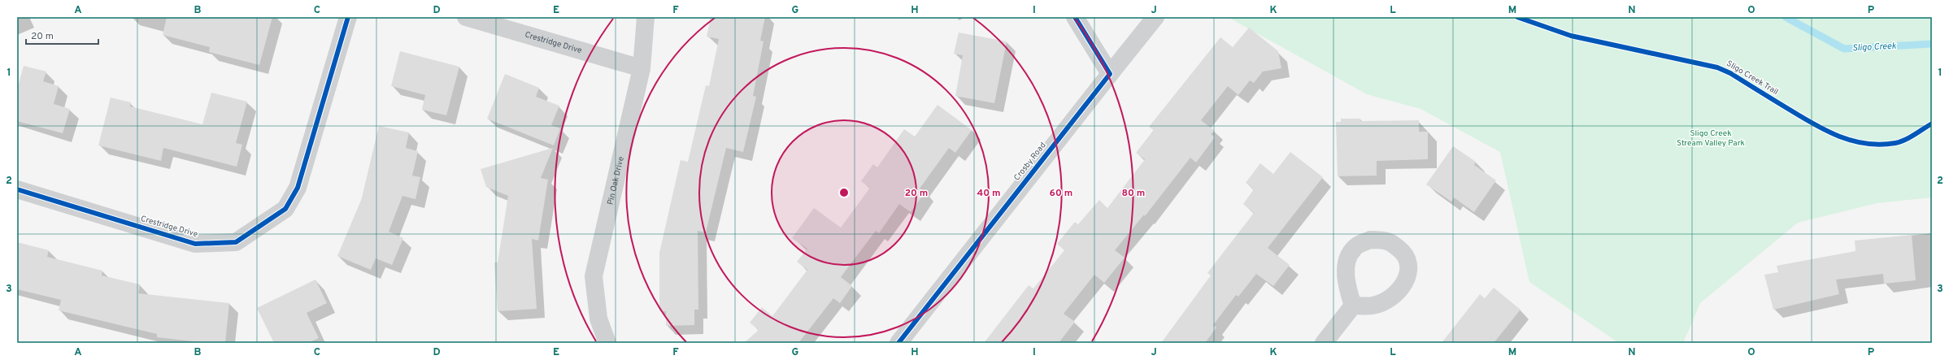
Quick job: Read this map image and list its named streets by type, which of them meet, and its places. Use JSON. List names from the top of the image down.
{
  "streets": {
    "street": ["Crestridge Drive", "Crosby Road", "Pin Oak Drive"],
    "cycle path": ["Sligo Creek Trail"]
  },
  "crossings": [
    ["Crestridge Drive", "Pin Oak Drive"]
  ],
  "water": ["Sligo Creek"],
  "parks": ["Sligo Creek Stream Valley Park"],
  "scale_bar": "20 m",
  "grid": {
    "columns": [
      "A",
      "B",
      "C",
      "D",
      "E",
      "F",
      "G",
      "H",
      "I",
      "J",
      "K",
      "L",
      "M",
      "N",
      "O",
      "P"
    ],
    "rows": ["1", "2", "3"]
  },
  "rings": [
    "20 m",
    "40 m",
    "60 m",
    "80 m"
  ]
}
